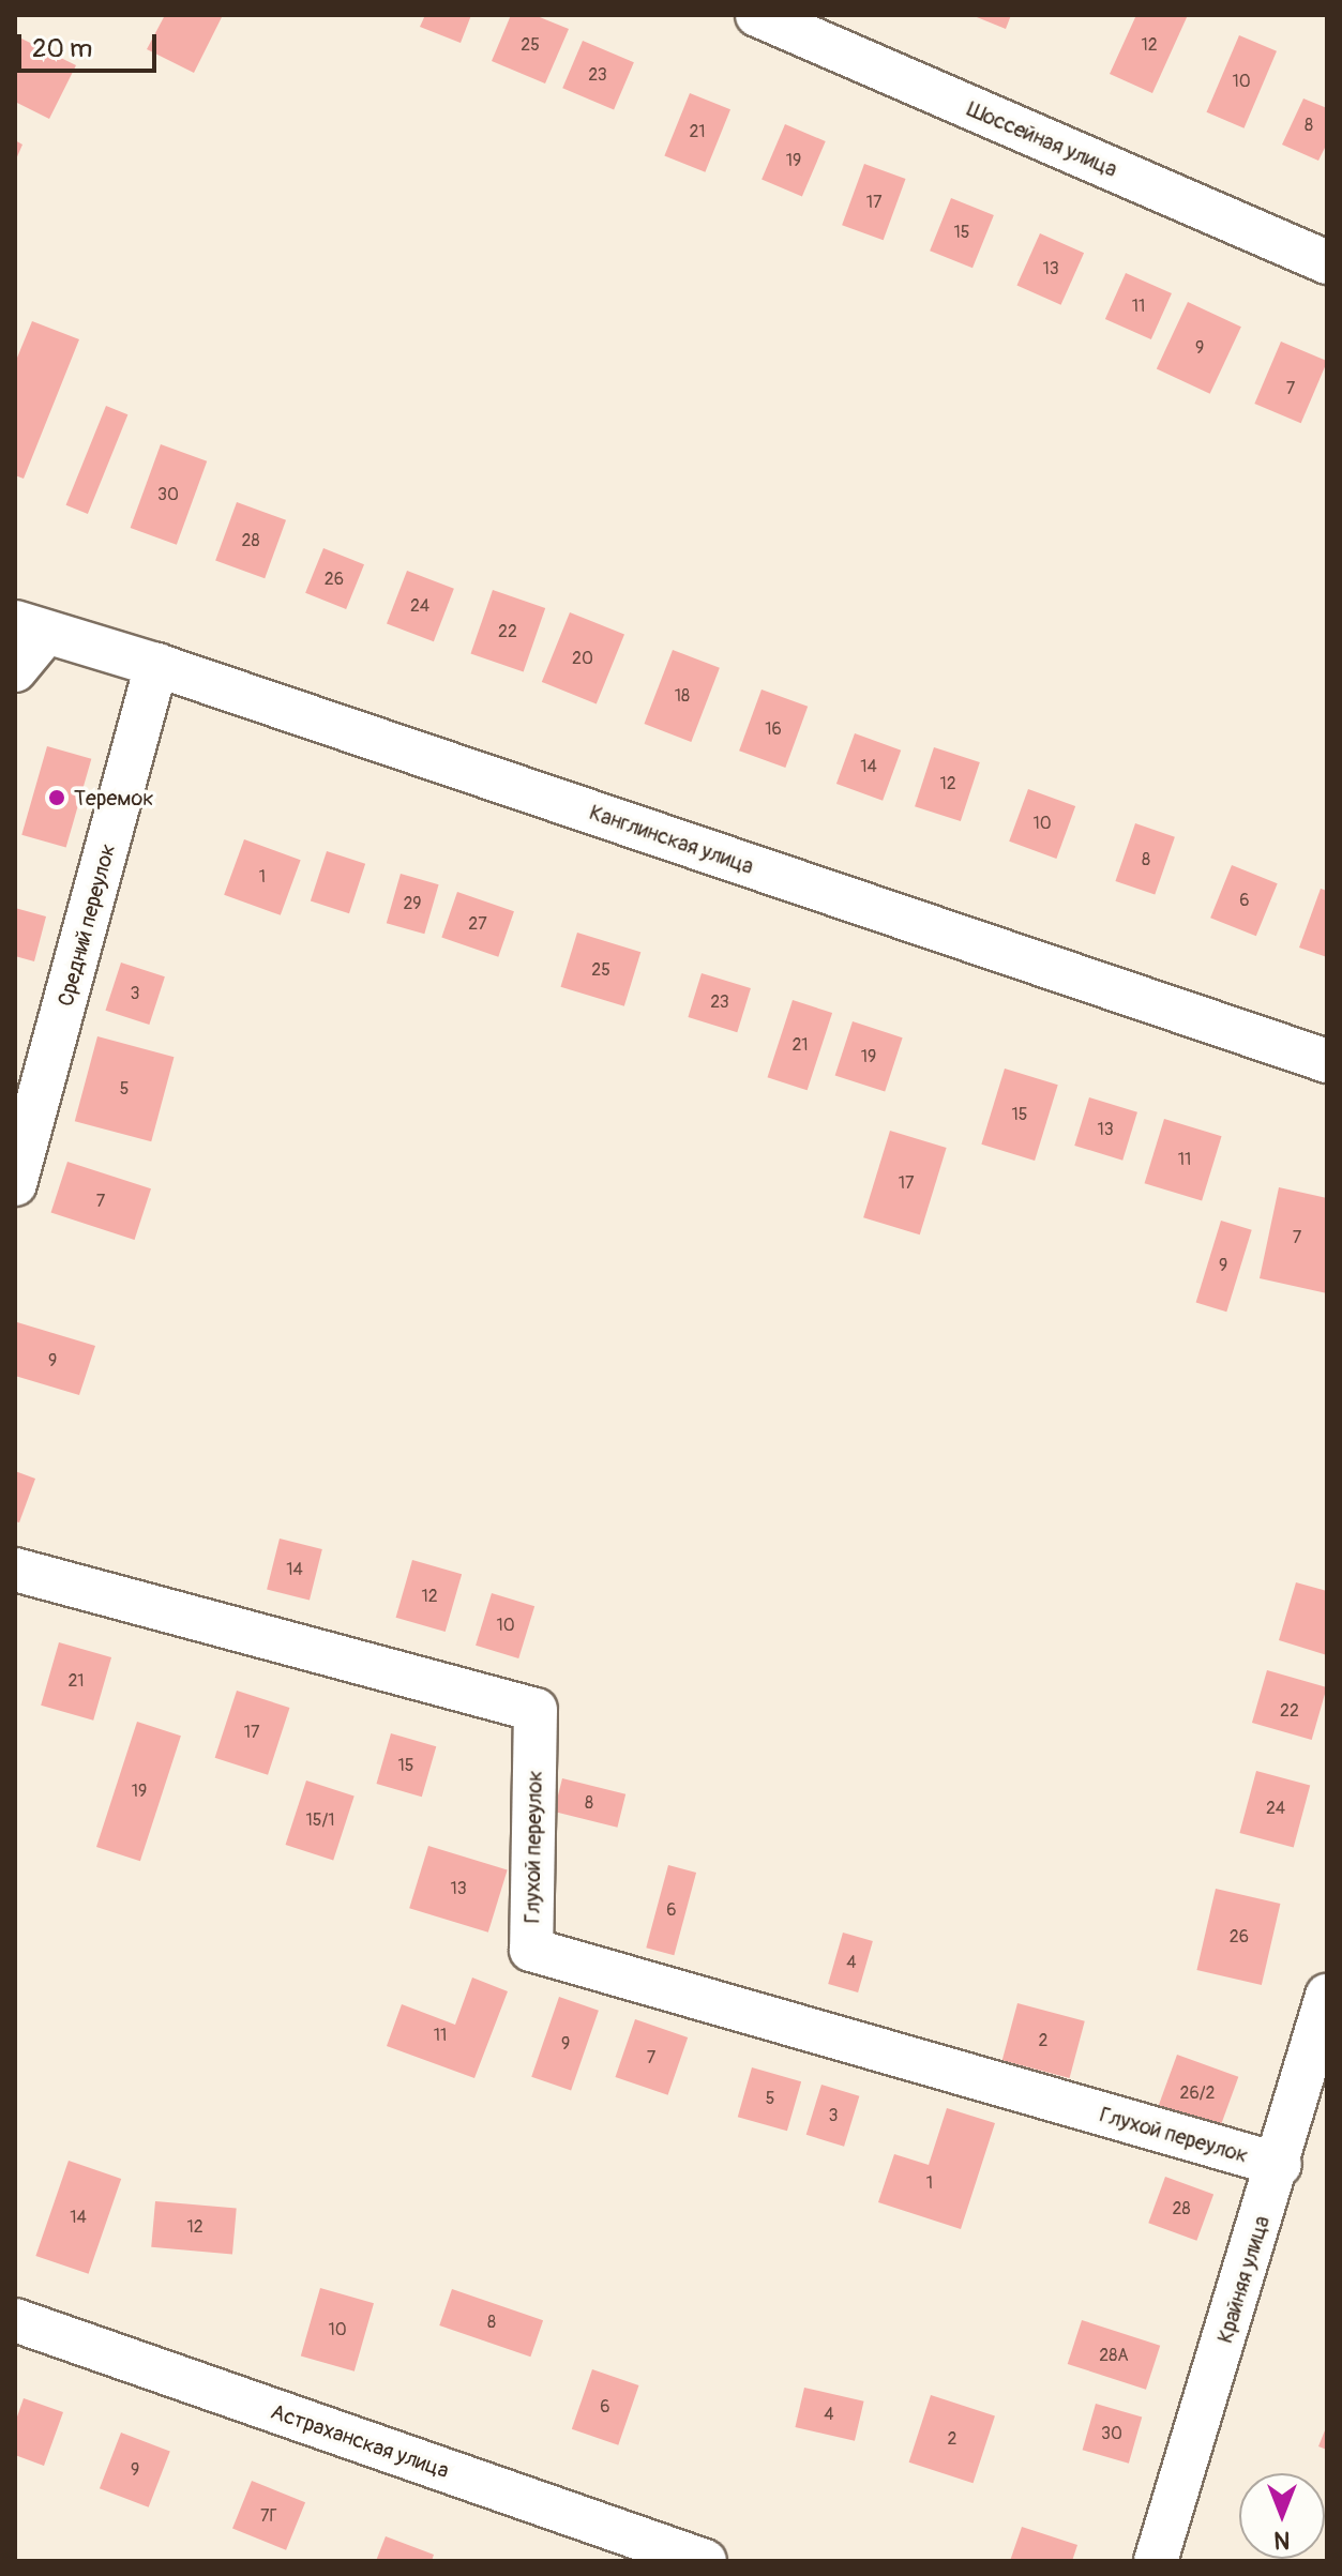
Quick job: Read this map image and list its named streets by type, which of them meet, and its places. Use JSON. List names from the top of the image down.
{
  "streets": {
    "street": [
      "Шоссейная улица",
      "Канглинская улица",
      "Средний переулок",
      "Глухой переулок",
      "Крайняя улица",
      "Астраханская улица"
    ]
  },
  "crossings": [
    ["Канглинская улица", "Средний переулок"],
    ["Глухой переулок", "Крайняя улица"]
  ],
  "places": ["Теремок"],
  "house_numbers": [
    "25",
    "12",
    "23",
    "10",
    "8",
    "21",
    "19",
    "17",
    "15",
    "13",
    "11",
    "9",
    "7",
    "30",
    "28",
    "26",
    "24",
    "22",
    "20",
    "18",
    "16",
    "14",
    "12",
    "10",
    "8",
    "1",
    "6",
    "29",
    "27",
    "25",
    "3",
    "23",
    "21",
    "19",
    "5",
    "15",
    "13",
    "11",
    "17",
    "7",
    "7",
    "9",
    "9",
    "14",
    "12",
    "10",
    "21",
    "22",
    "17",
    "15",
    "19",
    "8",
    "24",
    "15/1",
    "13",
    "6",
    "26",
    "4",
    "11",
    "2",
    "9",
    "7",
    "26/2",
    "5",
    "3",
    "1",
    "28",
    "14",
    "12",
    "8",
    "10",
    "28А",
    "6",
    "4",
    "30",
    "2",
    "9",
    "7Г"
  ],
  "scale_bar": "20 m",
  "north": "bottom"
}
